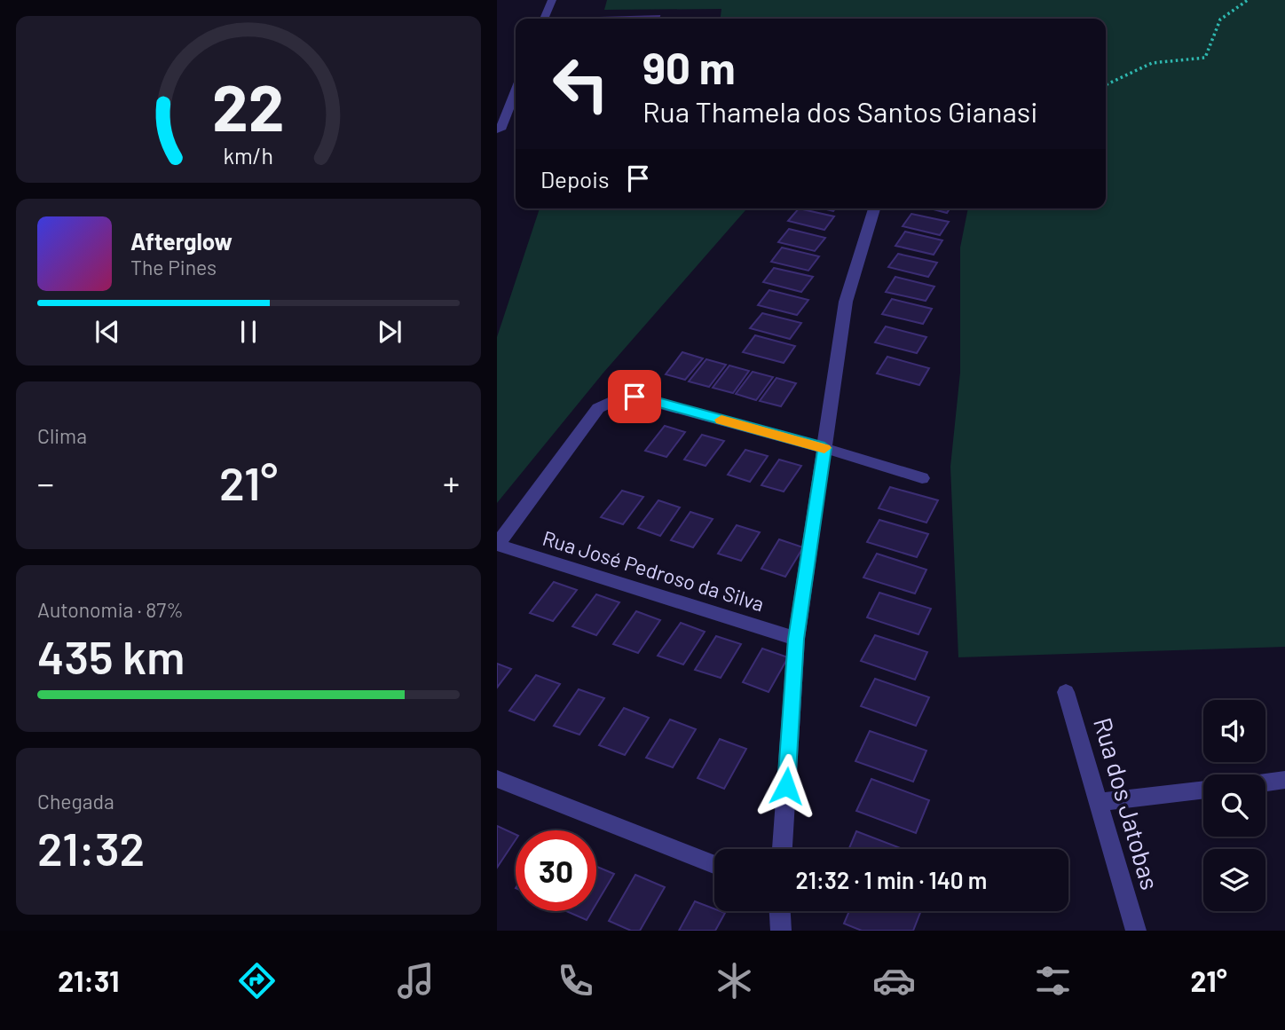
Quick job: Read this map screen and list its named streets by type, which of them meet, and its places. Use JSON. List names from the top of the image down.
{
  "streets": {
    "street": ["Rua José Pedroso da Silva", "Rua dos Jatobas"]
  },
  "page": {
    "turn": ["90 m", "Rua Thamela dos Santos Gianasi"],
    "then": "Depois",
    "song": ["Afterglow", "The Pines"],
    "tile": [
      "Clima",
      ["Autonomia · 87%", "435 km"],
      ["Chegada", "21:32"]
    ],
    "heat": ["−", "21°", "+"],
    "limit": "30",
    "trip": "21:32 · 1 min · 140 m",
    "tabs": ["21:31", "21°"],
    "gauge": ["22", "km/h"]
  }
}
